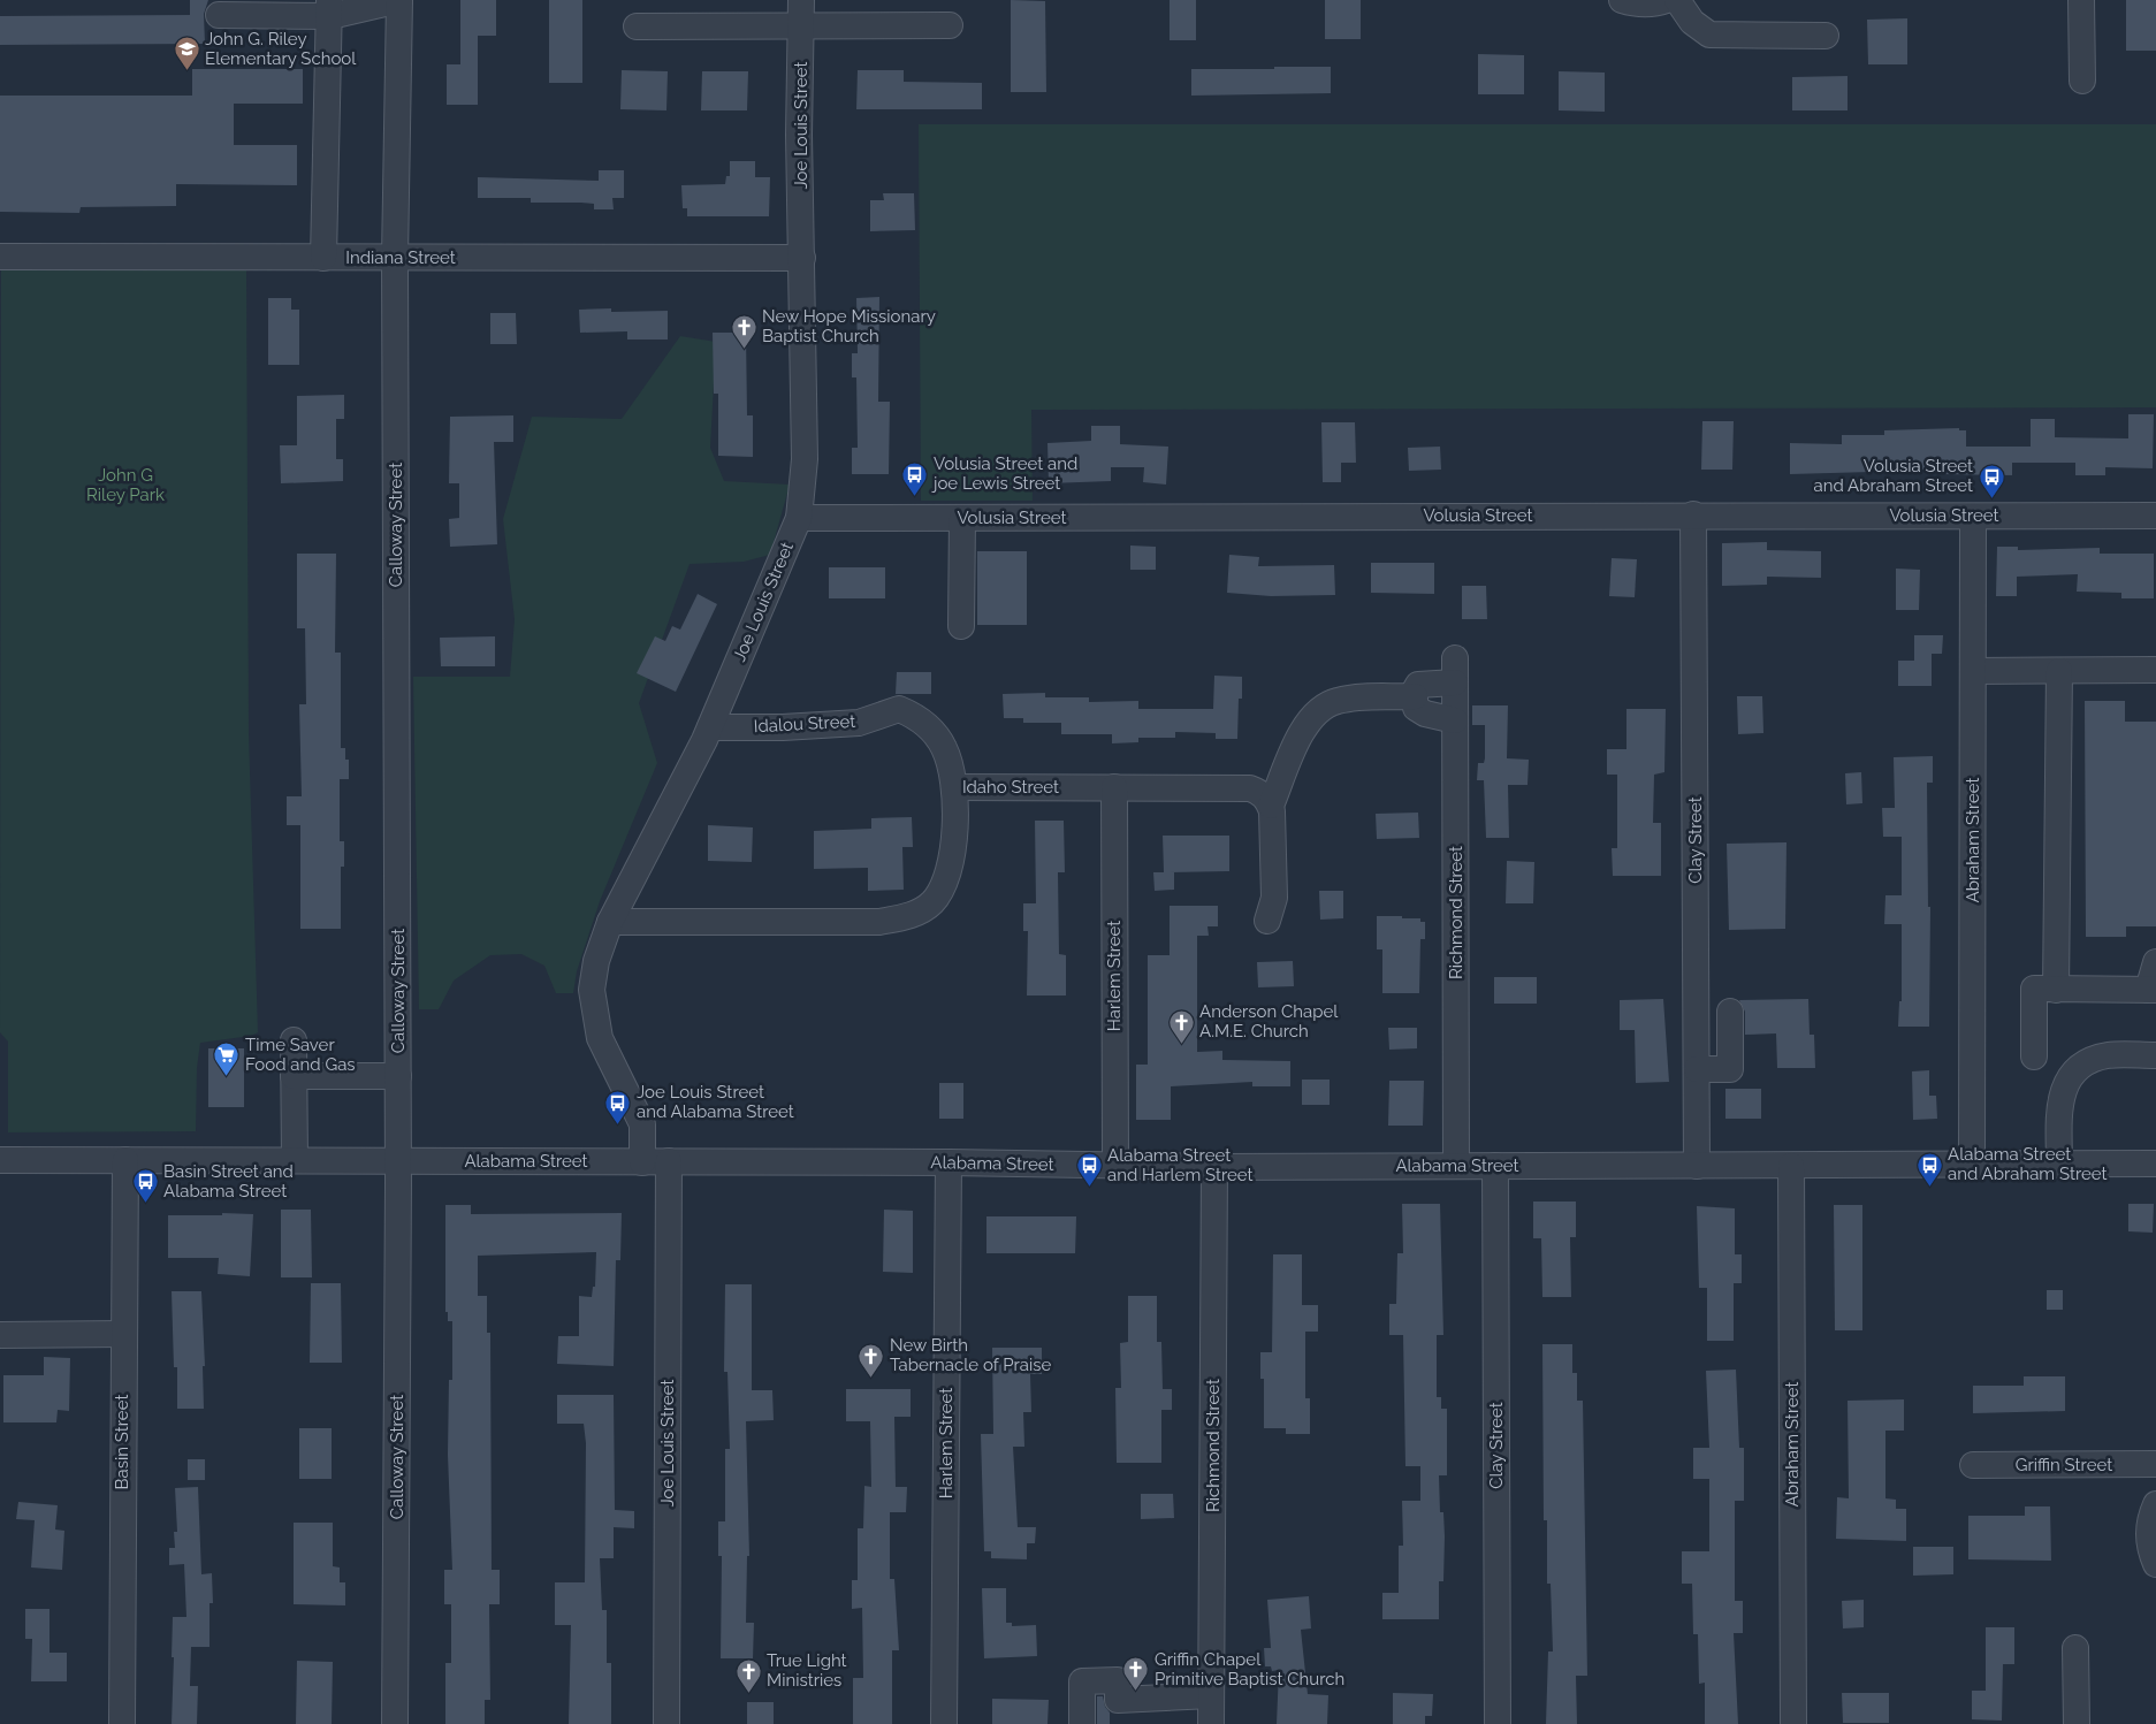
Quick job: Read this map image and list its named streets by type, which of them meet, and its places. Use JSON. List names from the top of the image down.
{
  "streets": {
    "street": [
      "Joe Louis Street",
      "Indiana Street",
      "Volusia Street",
      "Calloway Street",
      "Idalou Street",
      "Idaho Street",
      "Clay Street",
      "Abraham Street",
      "Richmond Street",
      "Harlem Street",
      "Alabama Street",
      "Basin Street",
      "Griffin Street"
    ]
  },
  "crossings": [
    ["Joe Louis Street", "Indiana Street"],
    ["Joe Louis Street", "Volusia Street"],
    ["Joe Louis Street", "Idalou Street"],
    ["Joe Louis Street", "Idaho Street"],
    ["Joe Louis Street", "Alabama Street"],
    ["Indiana Street", "Calloway Street"],
    ["Volusia Street", "Clay Street"],
    ["Volusia Street", "Abraham Street"],
    ["Calloway Street", "Alabama Street"],
    ["Idalou Street", "Idaho Street"],
    ["Idaho Street", "Harlem Street"],
    ["Clay Street", "Alabama Street"],
    ["Abraham Street", "Alabama Street"],
    ["Richmond Street", "Alabama Street"],
    ["Harlem Street", "Alabama Street"],
    ["Alabama Street", "Basin Street"]
  ],
  "parks": ["John G Riley Park"],
  "places": {
    "school or university": ["John G. Riley Elementary School"],
    "church": [
      "New Hope Missionary Baptist Church",
      "Anderson Chapel A.M.E. Church",
      "New Birth Tabernacle of Praise",
      "Griffin Chapel Primitive Baptist Church",
      "True Light Ministries"
    ],
    "bus stop": [
      "Volusia Street and joe Lewis Street",
      "Volusia Street and Abraham Street",
      "Joe Louis Street and Alabama Street",
      "Alabama Street and Abraham Street",
      "Alabama Street and Harlem Street",
      "Basin Street and Alabama Street"
    ],
    "supermarket": ["Time Saver Food and Gas"]
  }
}
